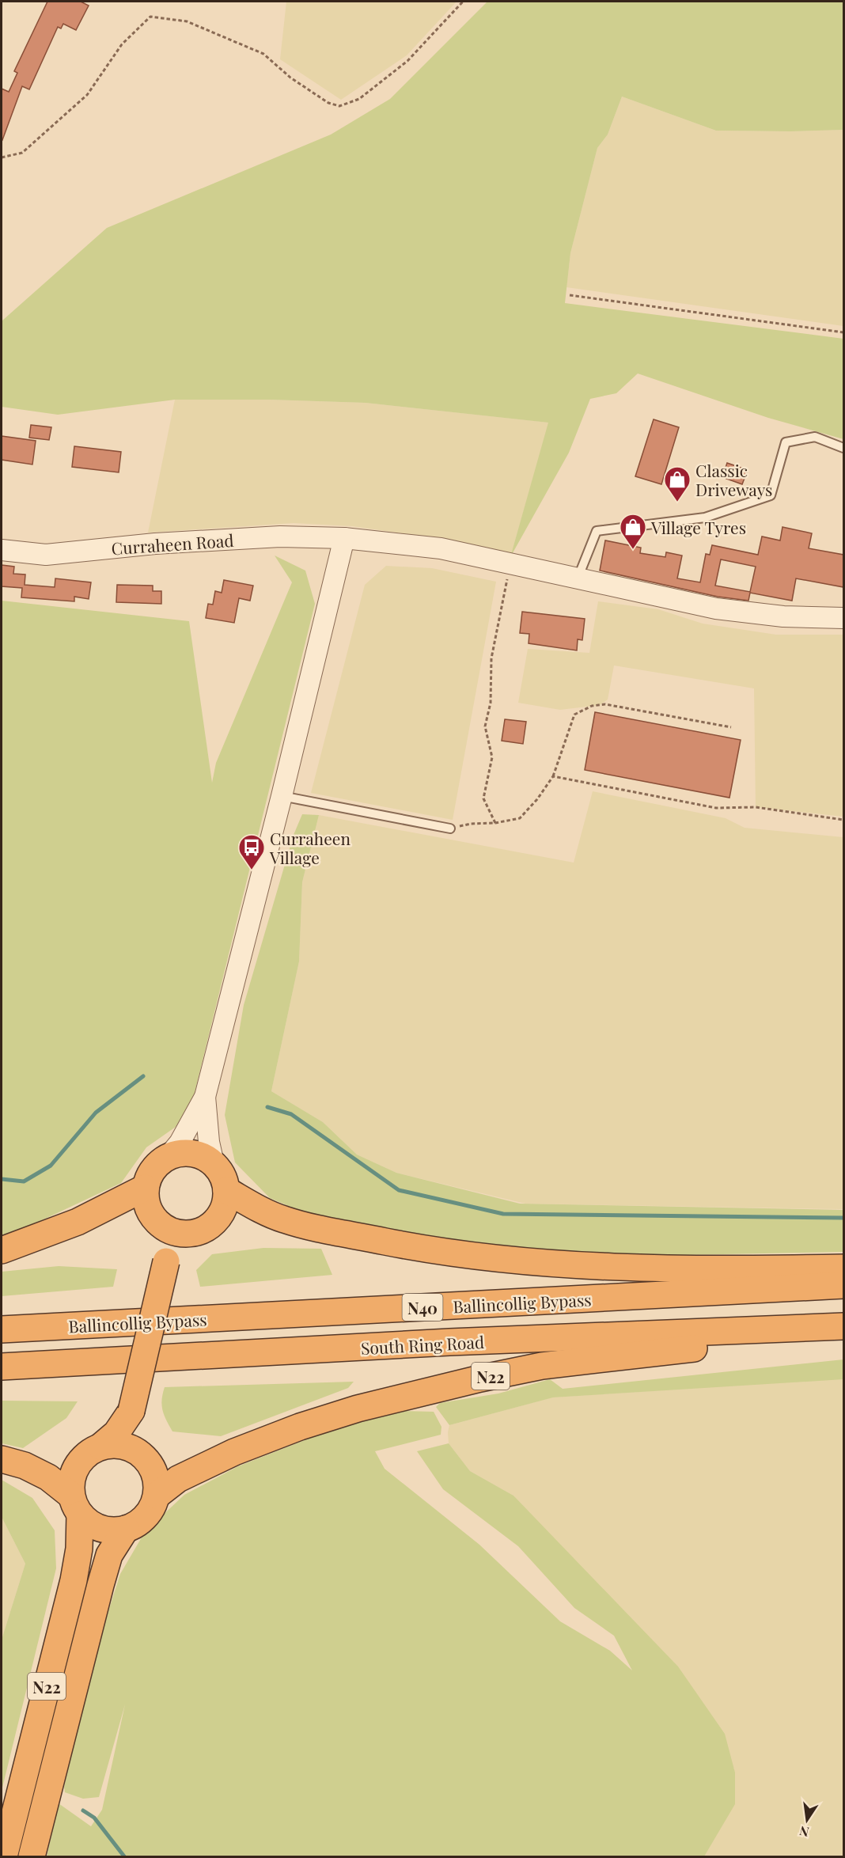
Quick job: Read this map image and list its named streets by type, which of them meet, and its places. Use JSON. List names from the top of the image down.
{
  "streets": {
    "highway": [
      "Ballincollig Bypass",
      "N40",
      "South Ring Road",
      "N22"
    ],
    "street": ["Curraheen Road"]
  },
  "places": {
    "shop": ["Classic Driveways", "Village Tyres"],
    "bus stop": ["Curraheen Village"]
  },
  "north": "bottom"
}
